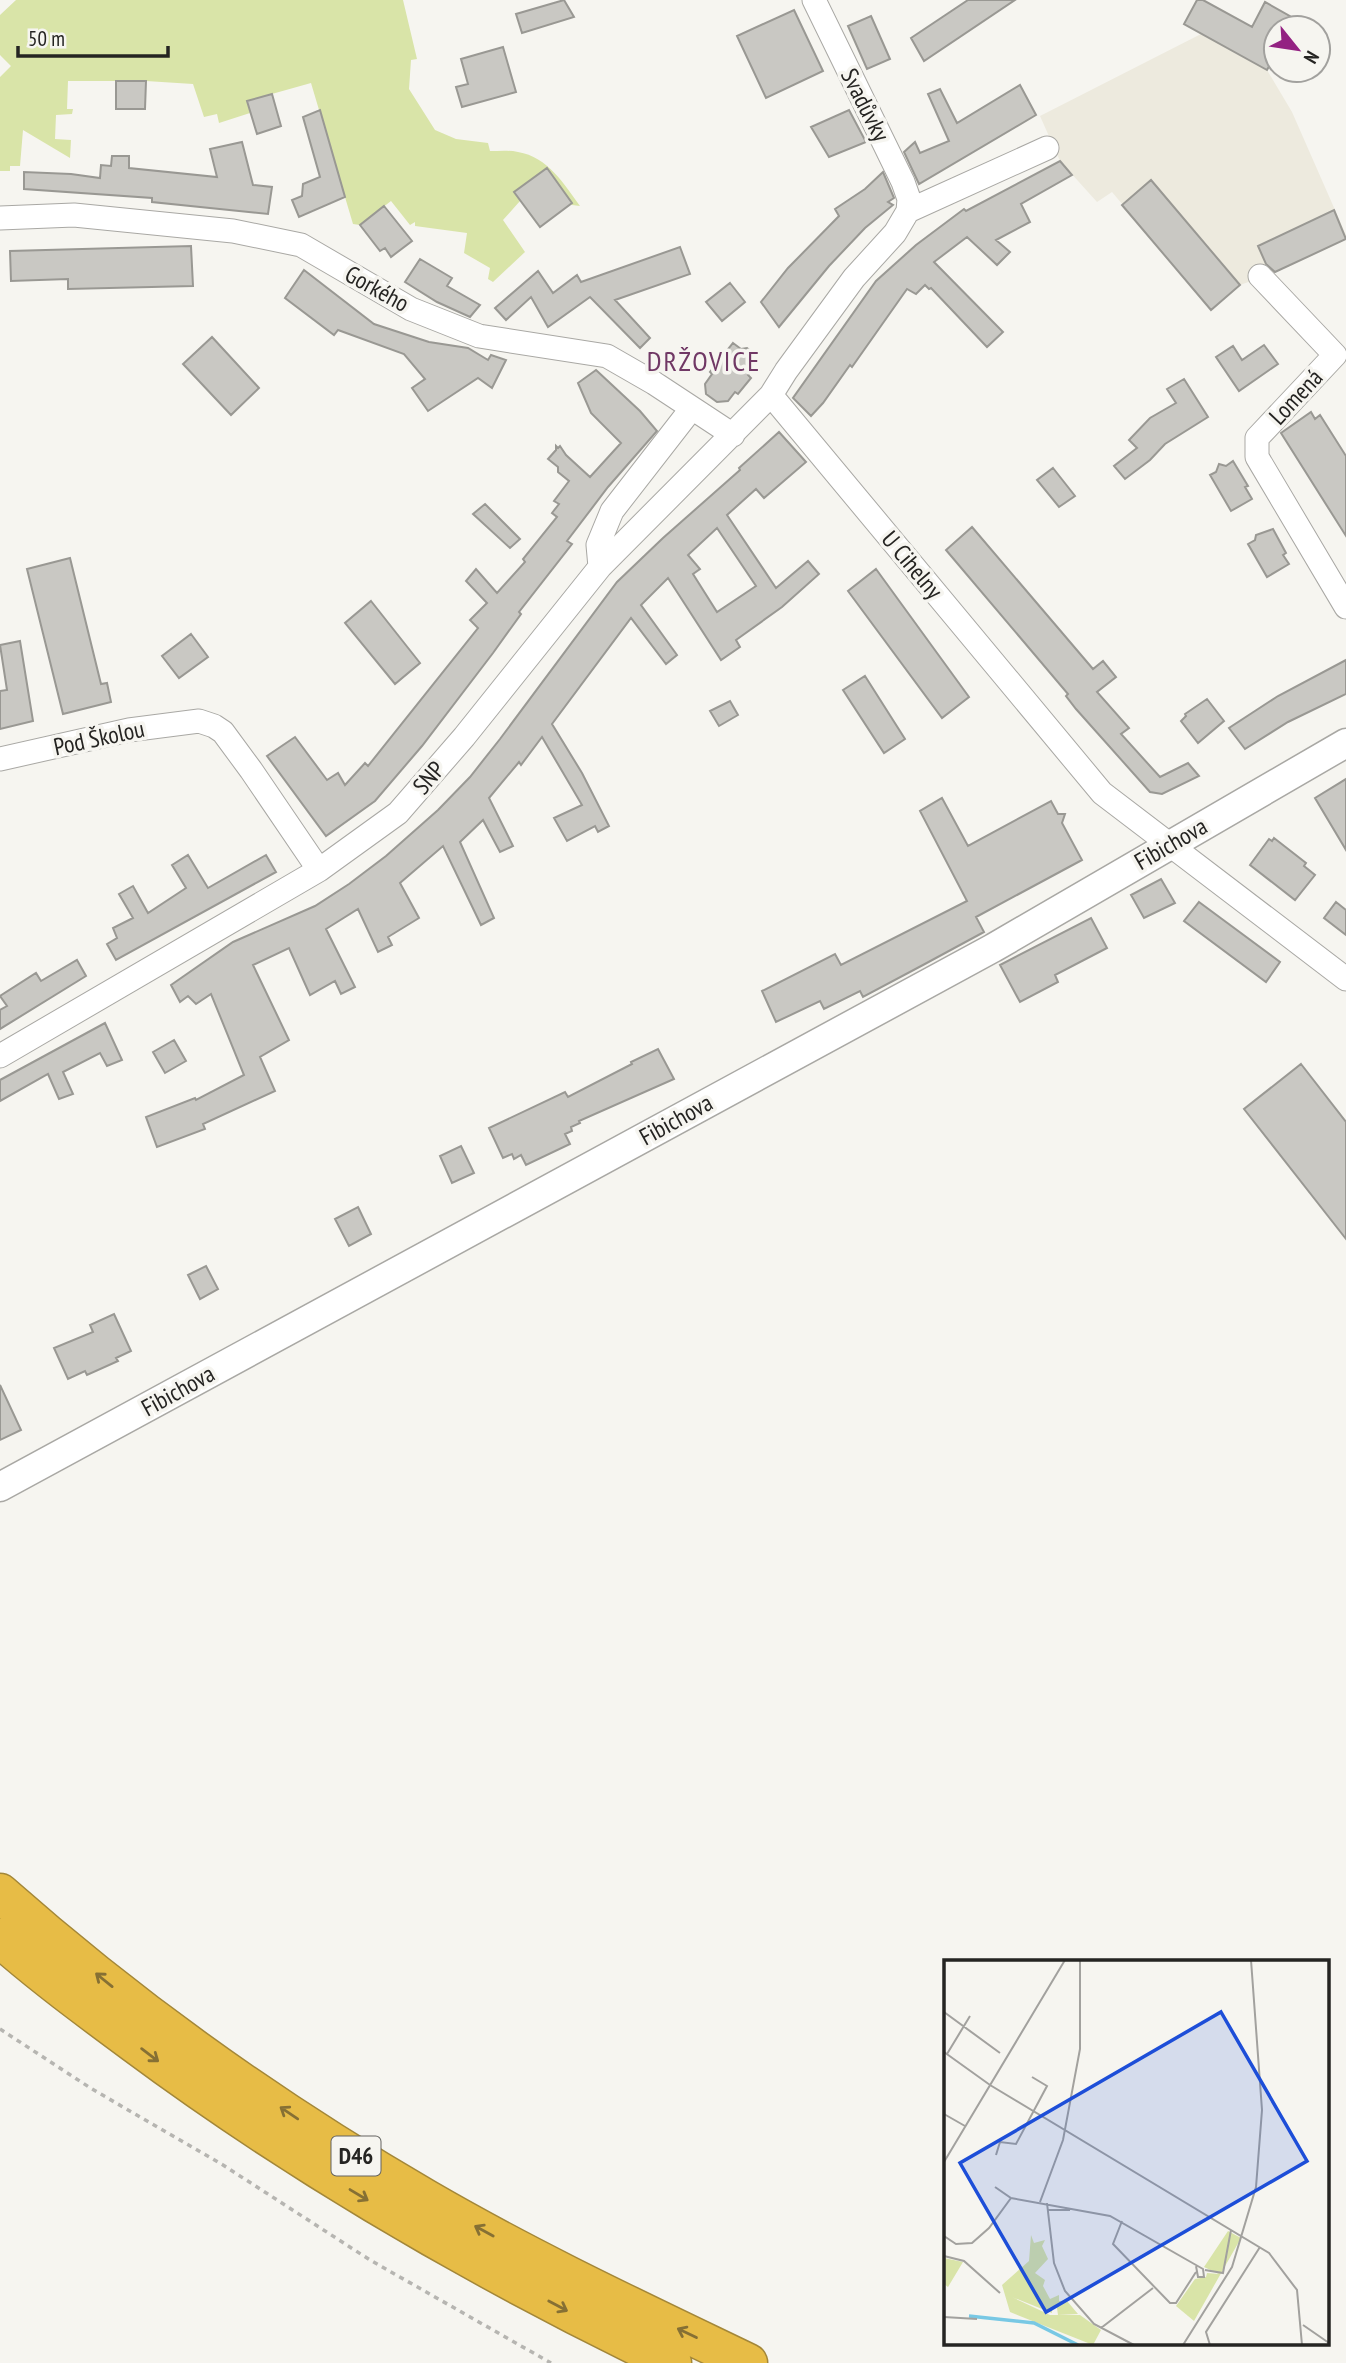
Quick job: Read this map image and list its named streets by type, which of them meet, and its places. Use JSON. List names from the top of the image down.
{
  "streets": {
    "highway": ["D46"],
    "street": [
      "Svadůvky",
      "Gorkého",
      "Lomená",
      "U Cihelny",
      "Pod Školou",
      "SNP",
      "Fibichova"
    ]
  },
  "crossings": [
    ["Gorkého", "SNP"],
    ["U Cihelny", "SNP"],
    ["U Cihelny", "Fibichova"],
    ["Pod Školou", "SNP"]
  ],
  "districts": ["DRŽOVICE"],
  "scale_bar": "50 m",
  "north": "bottom right"
}
